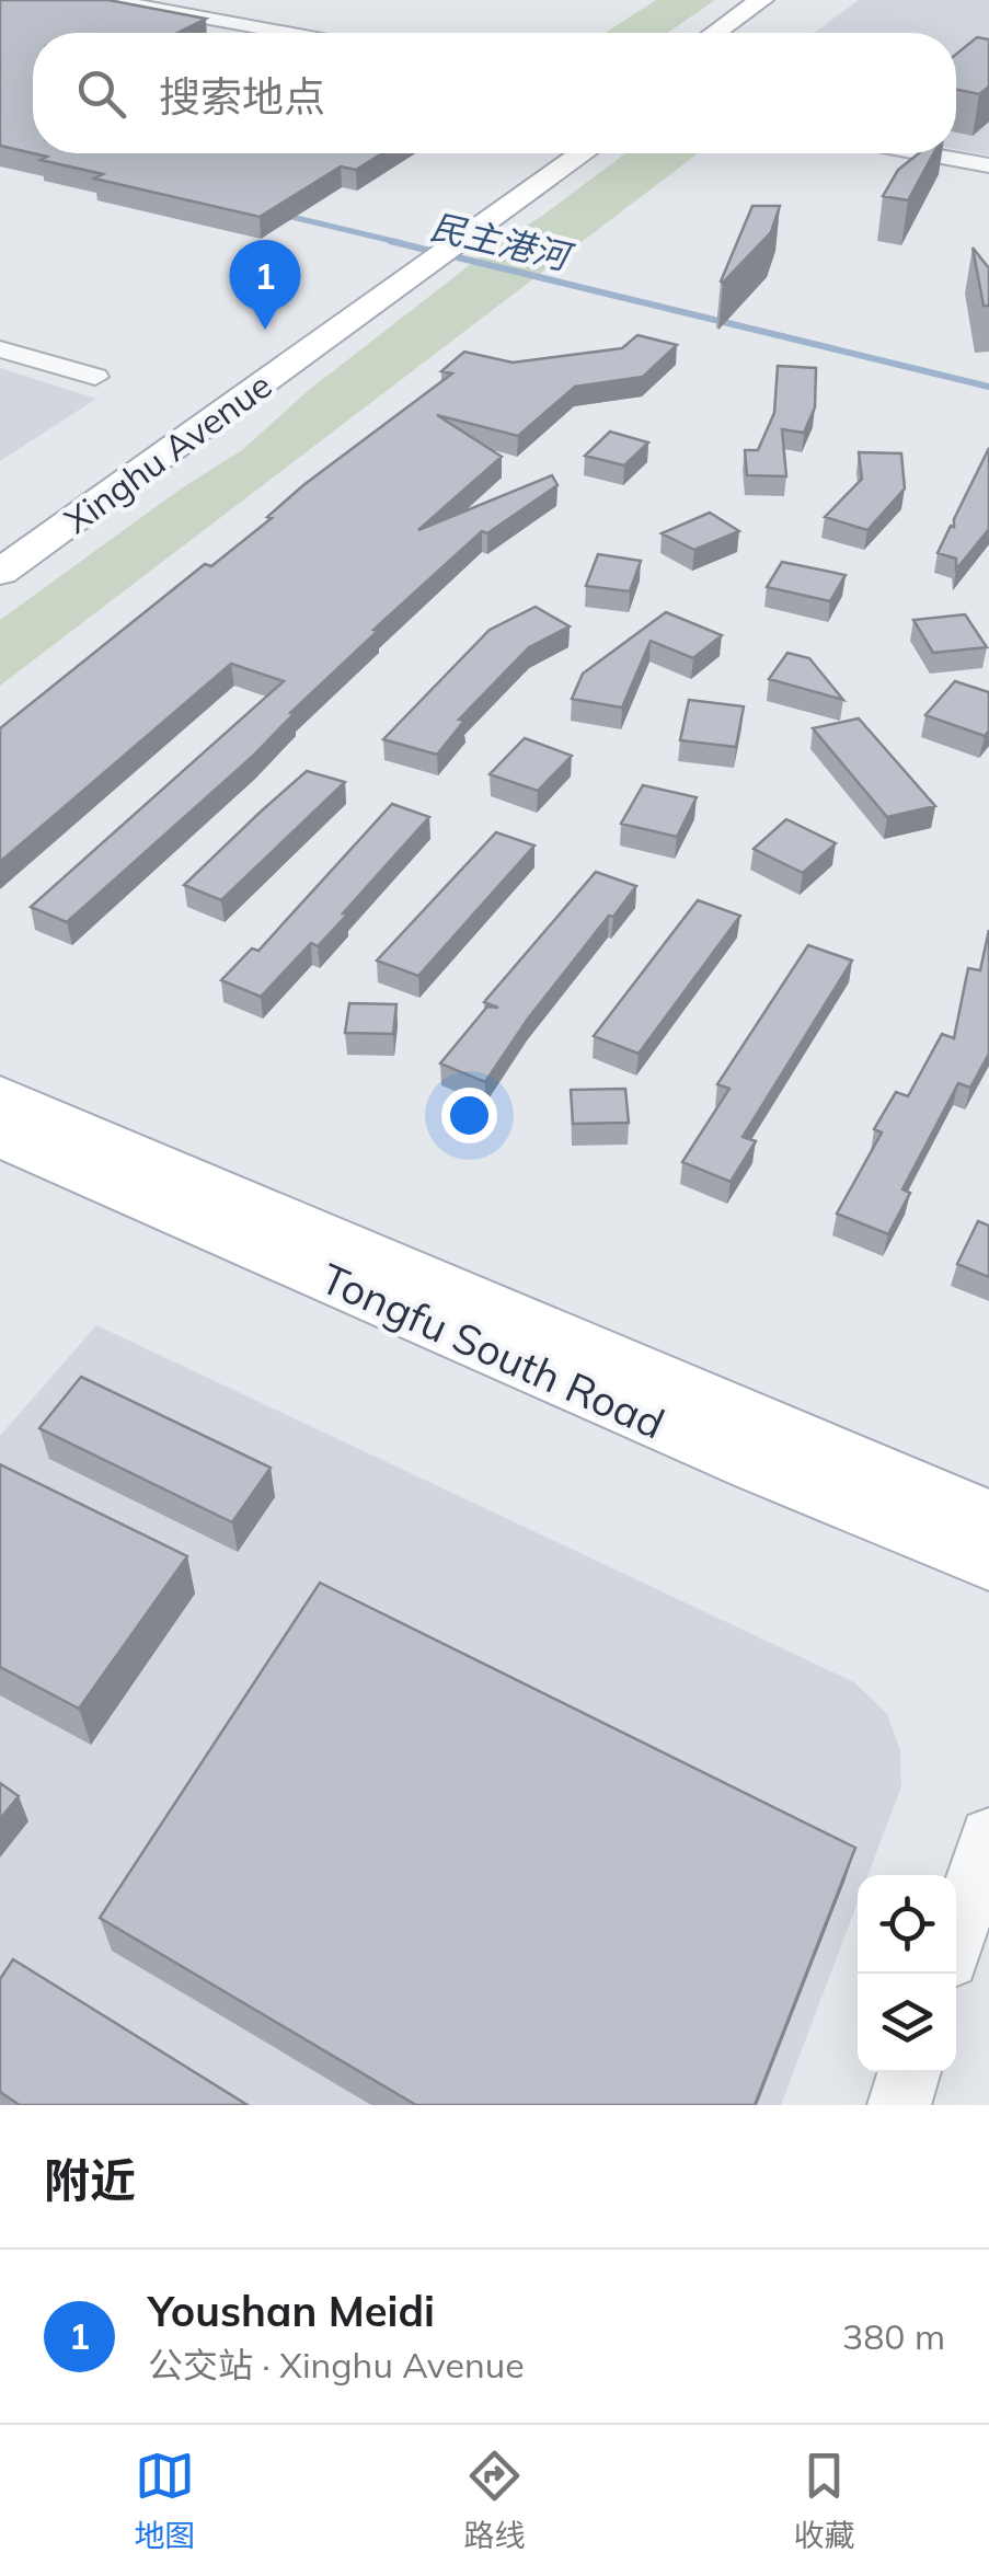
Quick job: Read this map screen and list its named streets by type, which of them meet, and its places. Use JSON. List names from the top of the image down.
{
  "streets": {
    "main road": ["Xinghu Avenue", "Tongfu South Road"]
  },
  "water": ["民主港河"],
  "page": {
    "search": "搜索地点",
    "pins": "1",
    "heading": "附近",
    "list": [
      {
        "mark": "1",
        "name": "Youshan Meidi",
        "note": "公交站 · Xinghu Avenue",
        "value": "380 m"
      }
    ],
    "nav": ["地图", "路线", "收藏"]
  }
}
